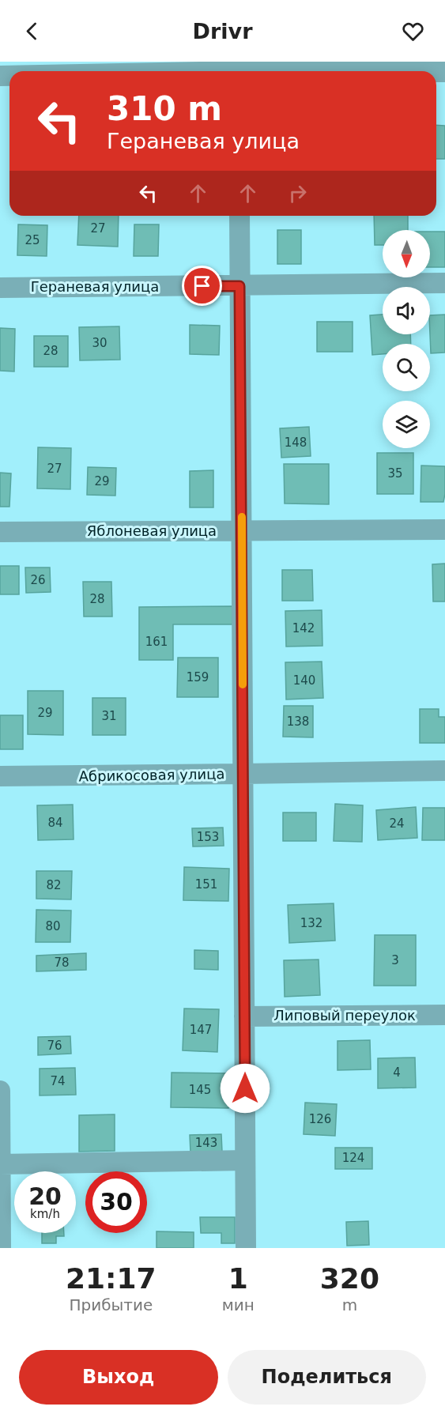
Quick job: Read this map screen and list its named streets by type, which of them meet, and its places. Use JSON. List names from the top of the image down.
{
  "streets": {
    "street": [
      "Гераневая улица",
      "Яблоневая улица",
      "Абрикосовая улица",
      "Липовый переулок"
    ]
  },
  "house_numbers": [
    "27",
    "25",
    "30",
    "28",
    "148",
    "27",
    "35",
    "29",
    "26",
    "28",
    "142",
    "161",
    "159",
    "140",
    "29",
    "31",
    "138",
    "84",
    "24",
    "153",
    "151",
    "82",
    "132",
    "80",
    "3",
    "78",
    "147",
    "76",
    "4",
    "74",
    "145",
    "126",
    "143",
    "124"
  ],
  "north": "bottom",
  "page": {
    "header": "Drivr",
    "turn": ["310 m", "Гераневая улица"],
    "speed": "20 km/h",
    "limit": "30",
    "eta": [
      "21:17",
      "Прибытие",
      "1",
      "мин",
      "320",
      "m"
    ],
    "buttons": ["Выход", "Поделиться"]
  }
}
